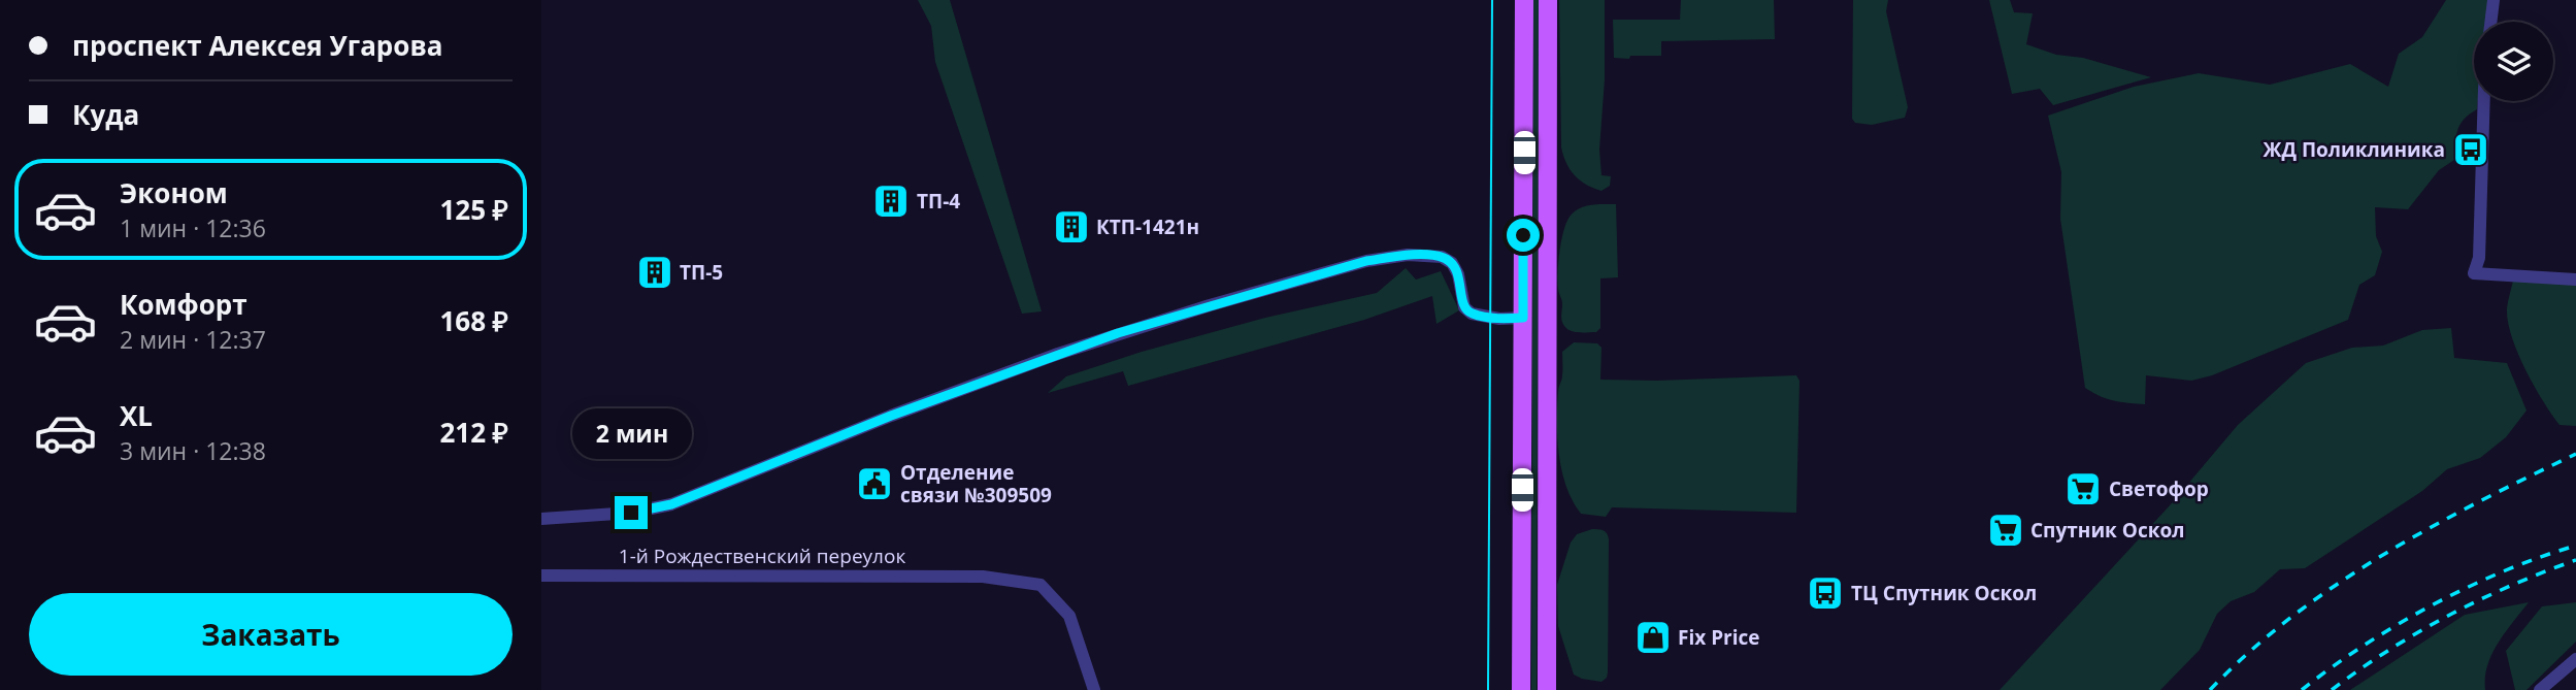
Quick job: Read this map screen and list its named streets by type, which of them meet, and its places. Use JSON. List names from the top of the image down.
{
  "streets": {
    "street": ["1-й Рождественский переулок"]
  },
  "places": {
    "bus stop": ["ЖД Поликлиника", "ТЦ Спутник Оскол"],
    "building": ["ТП-4", "КТП-1421н", "ТП-5"],
    "public building": ["Отделение связи №309509"],
    "supermarket": ["Светофор", "Спутник Оскол"],
    "shop": ["Fix Price"]
  },
  "page": {
    "banner": ["проспект Алексея Угарова", "Куда"],
    "list": [
      {
        "name": "Эконом",
        "note": "1 мин · 12:36",
        "value": "125 ₽"
      },
      {
        "name": "Комфорт",
        "note": "2 мин · 12:37",
        "value": "168 ₽"
      },
      {
        "name": "XL",
        "note": "3 мин · 12:38",
        "value": "212 ₽"
      }
    ],
    "bubble": "2 мин",
    "buttons": "Заказать"
  }
}
